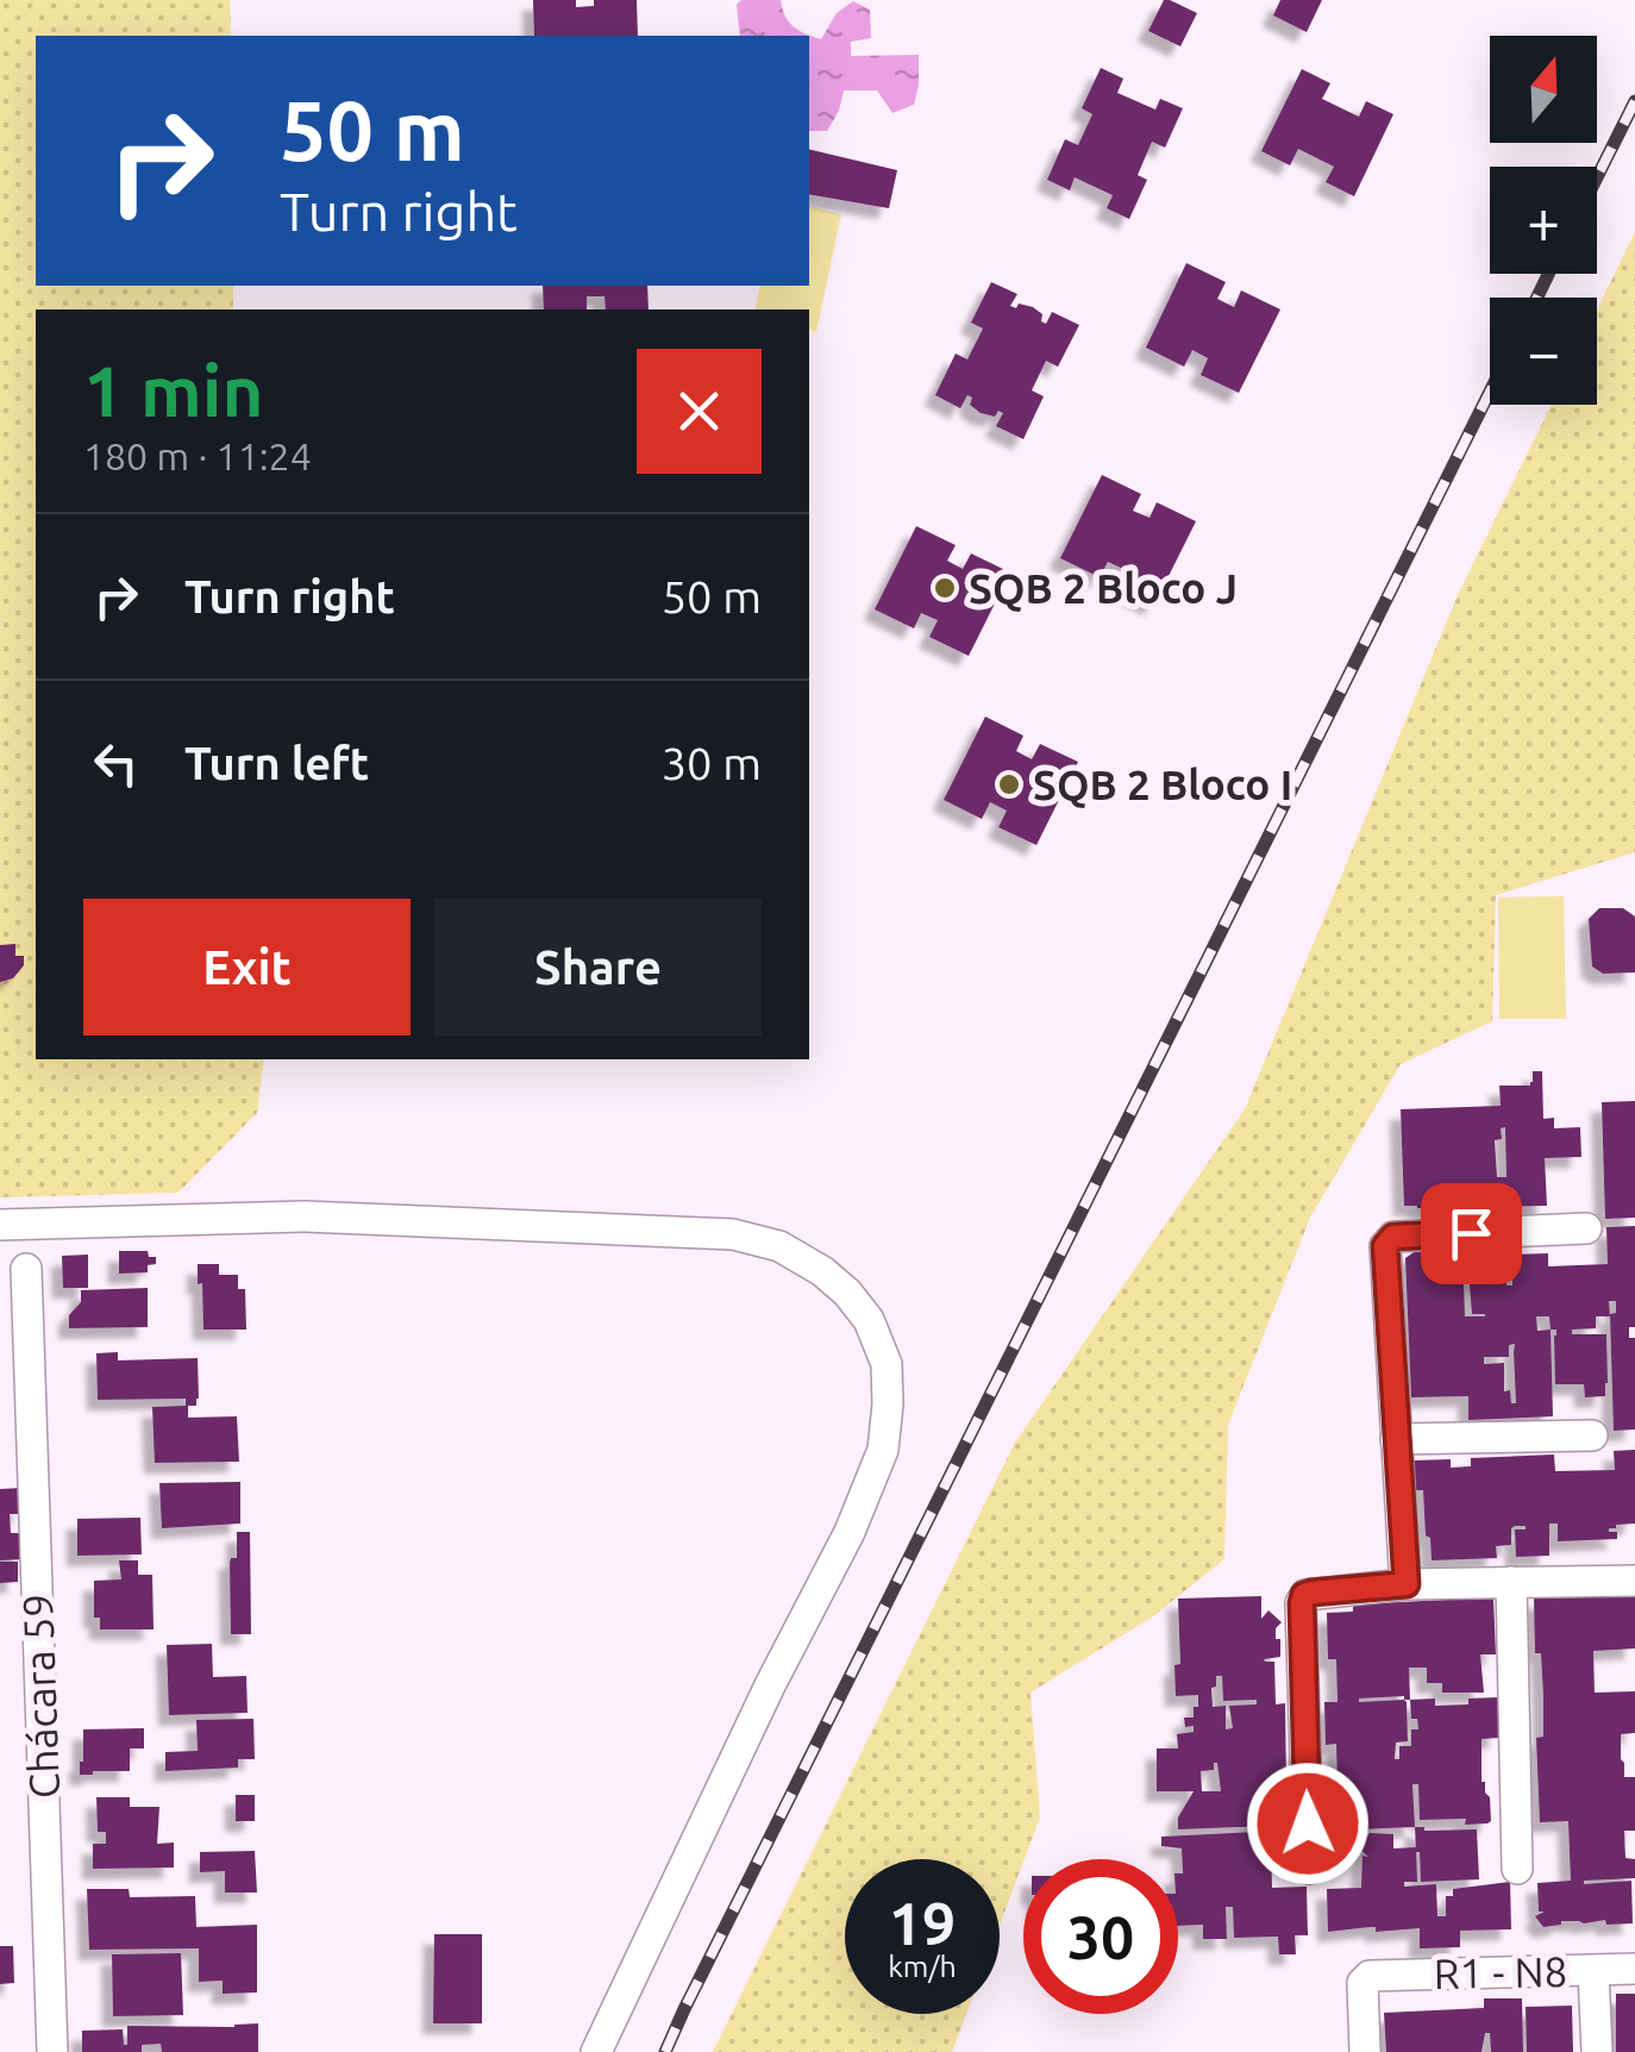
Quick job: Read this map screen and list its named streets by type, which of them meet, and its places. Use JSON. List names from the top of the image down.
{
  "streets": {
    "street": ["Chácara 59", "R1 - N8"]
  },
  "places": ["SQB 2 Bloco J", "SQB 2 Bloco I"],
  "north": "top",
  "page": {
    "map_buttons": ["+", "−"],
    "turn": ["50 m", "Turn right"],
    "heading": ["1 min", "180 m · 11:24"],
    "list": [
      {
        "name": "Turn right",
        "value": "50 m"
      },
      {
        "name": "Turn left",
        "value": "30 m"
      }
    ],
    "buttons": ["Exit", "Share"],
    "speed": "19 km/h",
    "limit": "30"
  }
}
